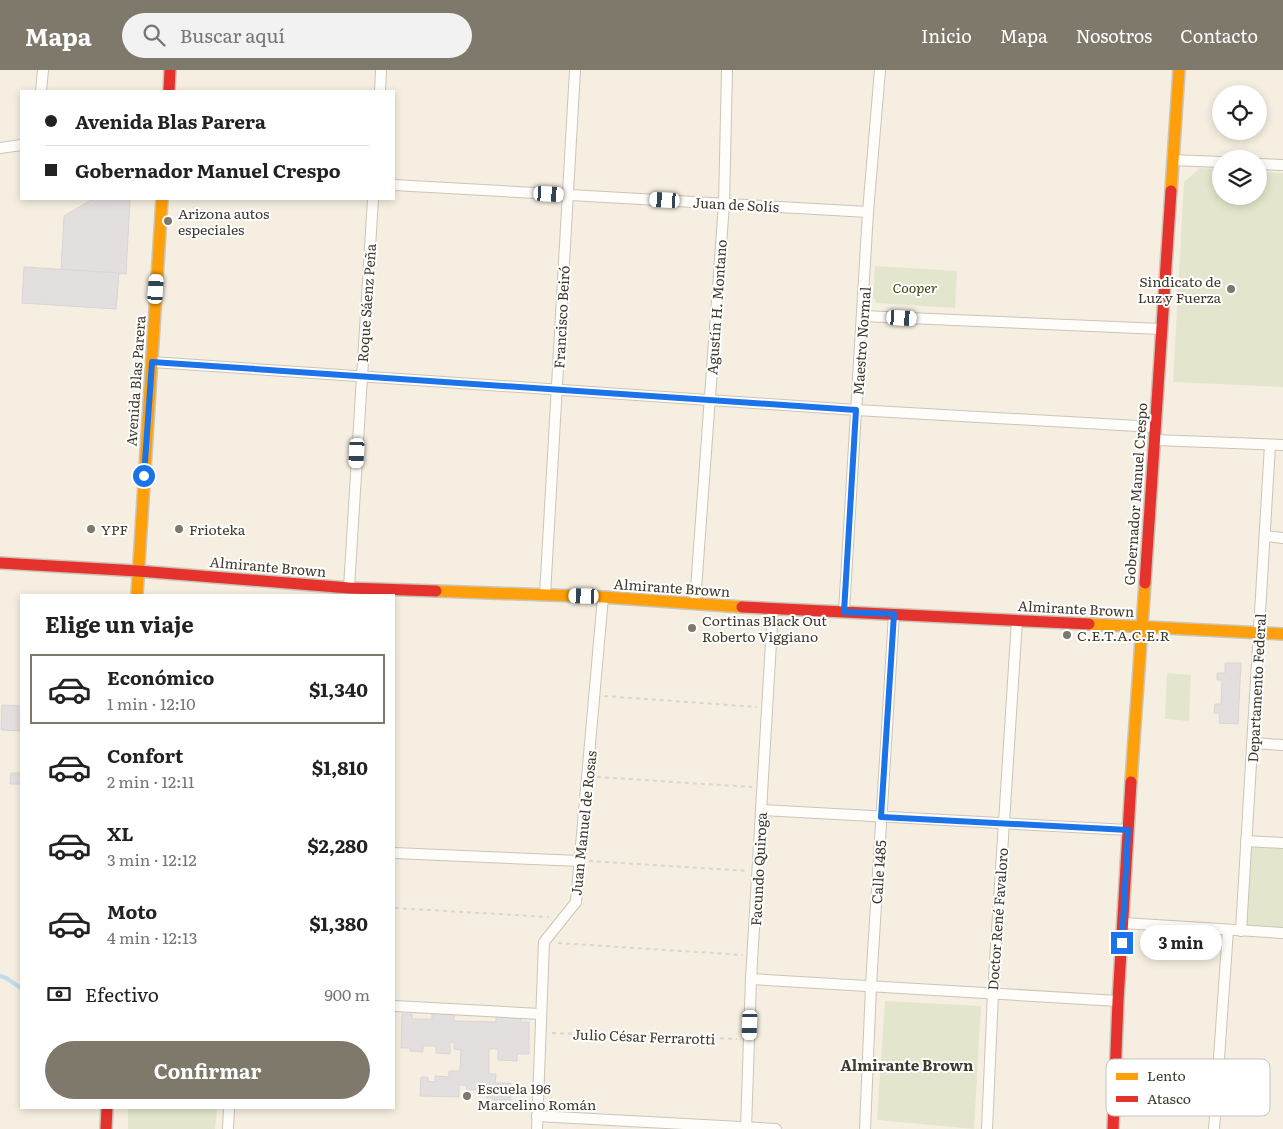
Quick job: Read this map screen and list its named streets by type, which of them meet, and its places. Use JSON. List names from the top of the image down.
{
  "streets": {
    "main road": ["Avenida Blas Parera", "Gobernador Manuel Crespo", "Almirante Brown"],
    "street": [
      "Juan de Solís",
      "Roque Sáenz Peña",
      "Agustín H. Montano",
      "Francisco Beiró",
      "Maestro Normal",
      "Departamento Federal",
      "Juan Manuel de Rosas",
      "Facundo Quiroga",
      "Calle 1485",
      "Doctor René Favaloro"
    ],
    "path": ["Julio César Ferrarotti"]
  },
  "crossings": [
    ["Juan de Solís", "Agustín H. Montano"],
    ["Juan de Solís", "Francisco Beiró"],
    ["Juan de Solís", "Maestro Normal"],
    ["Roque Sáenz Peña", "Almirante Brown"],
    ["Agustín H. Montano", "Almirante Brown"],
    ["Francisco Beiró", "Almirante Brown"],
    ["Maestro Normal", "Almirante Brown"],
    ["Avenida Blas Parera", "Almirante Brown"],
    ["Gobernador Manuel Crespo", "Almirante Brown"],
    ["Almirante Brown", "Departamento Federal"],
    ["Almirante Brown", "Juan Manuel de Rosas"],
    ["Almirante Brown", "Facundo Quiroga"],
    ["Almirante Brown", "Calle 1485"],
    ["Almirante Brown", "Doctor René Favaloro"],
    ["Facundo Quiroga", "Julio César Ferrarotti"]
  ],
  "districts": ["Almirante Brown"],
  "parks": ["Cooper"],
  "places": [
    "Arizona autos especiales",
    "Sindicato de Luz y Fuerza",
    "YPF",
    "Frioteka",
    "Cortinas Black Out Roberto Viggiano",
    "C.E.T.A.C.E.R",
    "Escuela 196 Marcelino Román"
  ],
  "legend": ["Lento", "Atasco"],
  "page": {
    "header": "Mapa",
    "search": "Buscar aquí",
    "nav": [
      "Inicio",
      "Mapa",
      "Nosotros",
      "Contacto"
    ],
    "banner": ["Avenida Blas Parera", "Gobernador Manuel Crespo"],
    "heading": "Elige un viaje",
    "list": [
      {
        "name": "Económico",
        "note": "1 min · 12:10",
        "value": "$1,340"
      },
      {
        "name": "Confort",
        "note": "2 min · 12:11",
        "value": "$1,810"
      },
      {
        "name": "XL",
        "note": "3 min · 12:12",
        "value": "$2,280"
      },
      {
        "name": "Moto",
        "note": "4 min · 12:13",
        "value": "$1,380"
      }
    ],
    "bubble": "3 min",
    "pay": ["Efectivo", "900 m"],
    "buttons": "Confirmar"
  }
}
